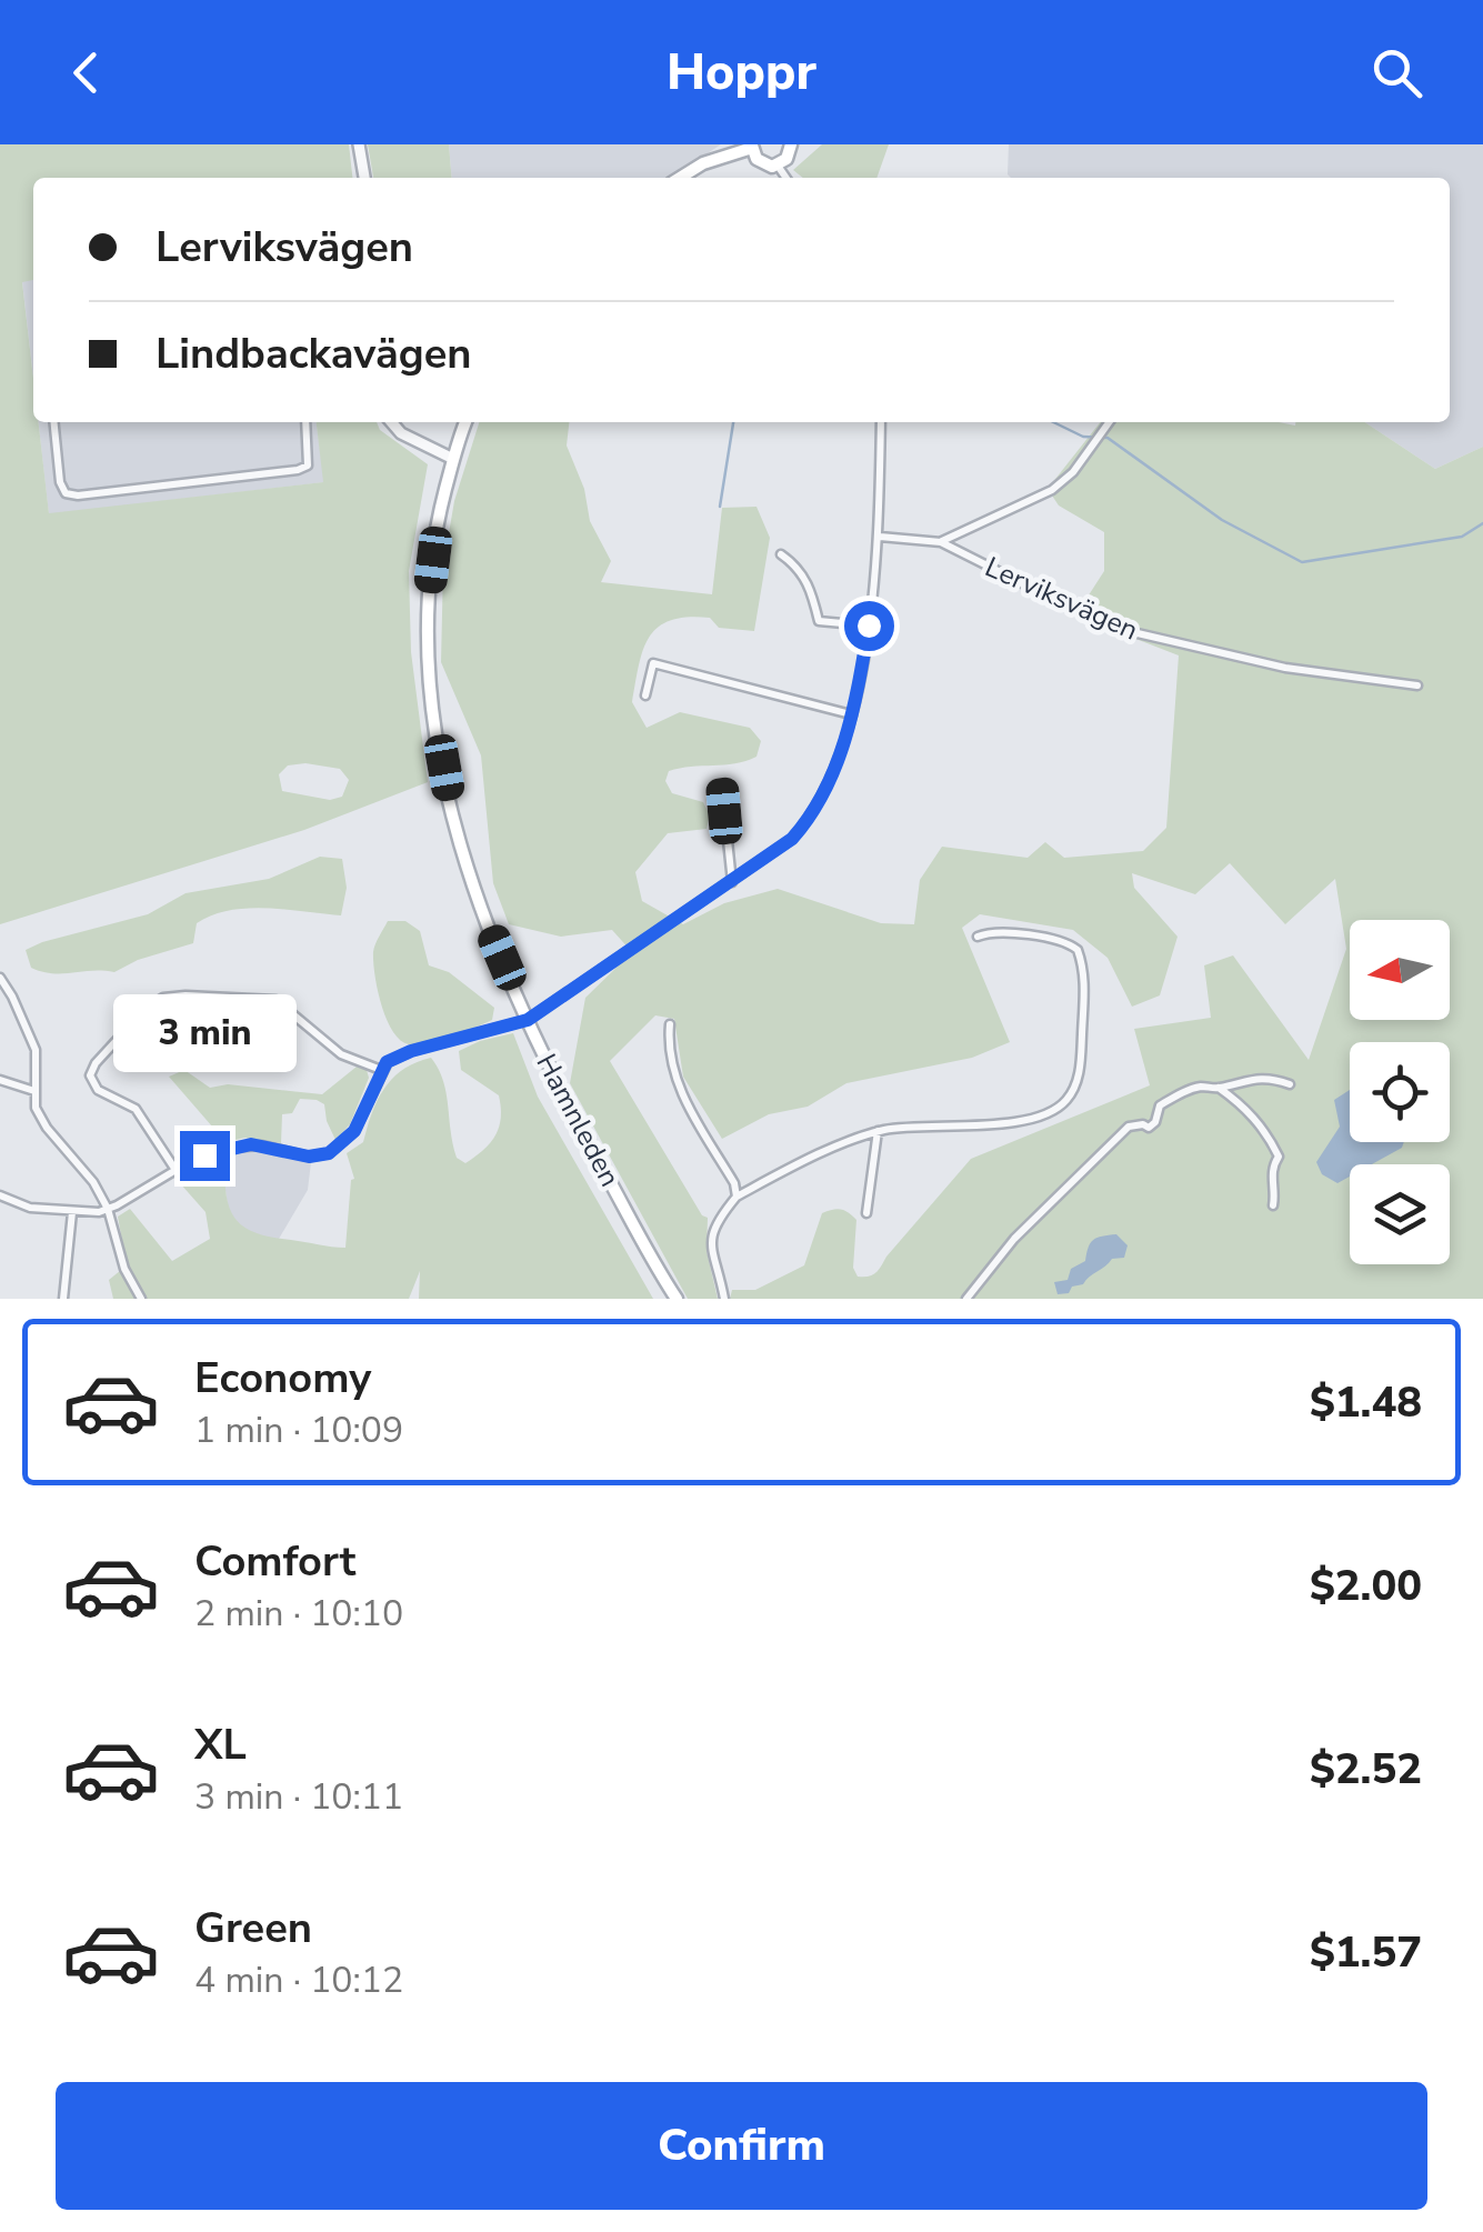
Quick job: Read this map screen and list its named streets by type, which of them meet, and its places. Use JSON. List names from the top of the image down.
{
  "streets": {
    "main road": ["Hamnleden"],
    "street": ["Lerviksvägen"]
  },
  "north": "left",
  "page": {
    "header": "Hoppr",
    "banner": ["Lerviksvägen", "Lindbackavägen"],
    "bubble": "3 min",
    "list": [
      {
        "name": "Economy",
        "note": "1 min · 10:09",
        "value": "$1.48"
      },
      {
        "name": "Comfort",
        "note": "2 min · 10:10",
        "value": "$2.00"
      },
      {
        "name": "XL",
        "note": "3 min · 10:11",
        "value": "$2.52"
      },
      {
        "name": "Green",
        "note": "4 min · 10:12",
        "value": "$1.57"
      }
    ],
    "buttons": "Confirm"
  }
}
